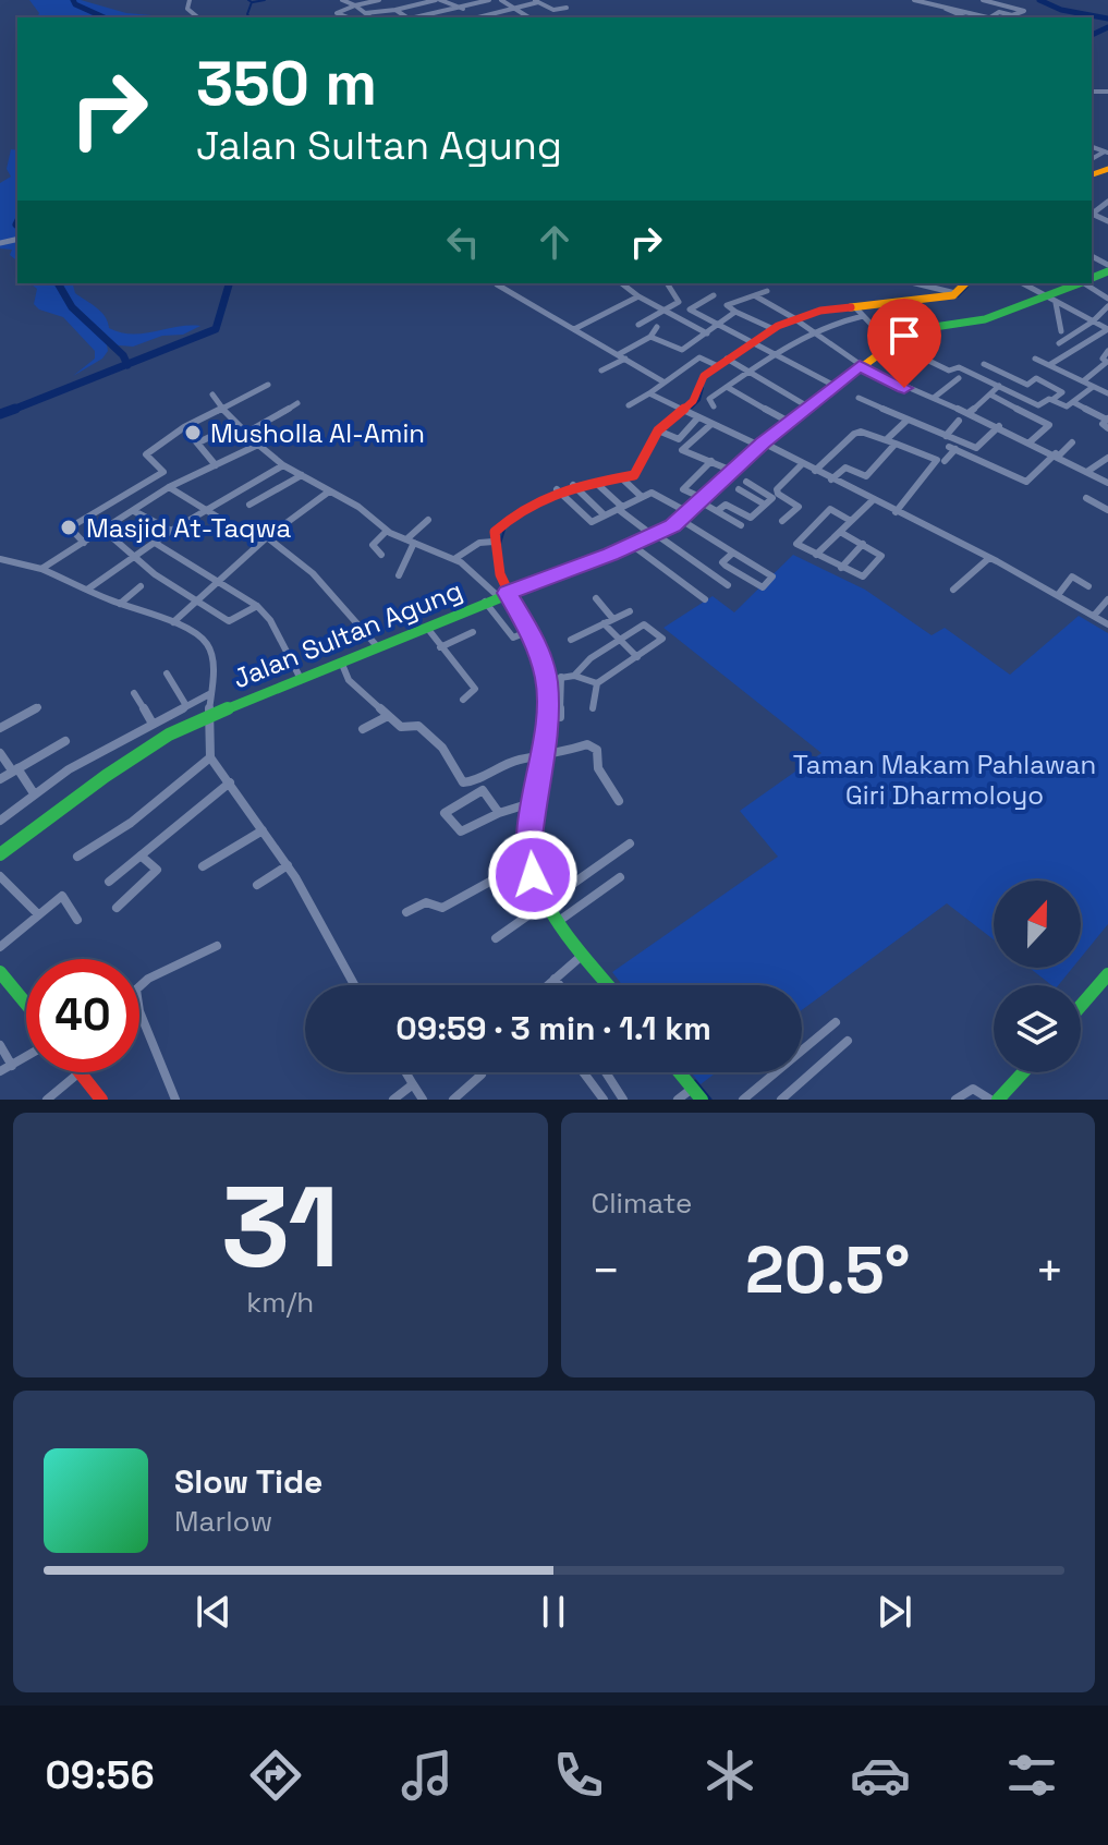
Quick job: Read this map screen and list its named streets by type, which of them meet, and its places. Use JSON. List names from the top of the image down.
{
  "streets": {
    "main road": ["Jalan Sultan Agung"]
  },
  "parks": ["Taman Makam Pahlawan Giri Dharmoloyo"],
  "places": ["Musholla Al-Amin", "Masjid At-Taqwa"],
  "north": "top",
  "page": {
    "turn": ["350 m", "Jalan Sultan Agung"],
    "limit": "40",
    "trip": "09:59 · 3 min · 1.1 km",
    "tile": [
      ["31", "km/h"],
      "Climate"
    ],
    "heat": ["−", "20.5°", "+"],
    "song": ["Slow Tide", "Marlow"],
    "tabs": "09:56"
  }
}
